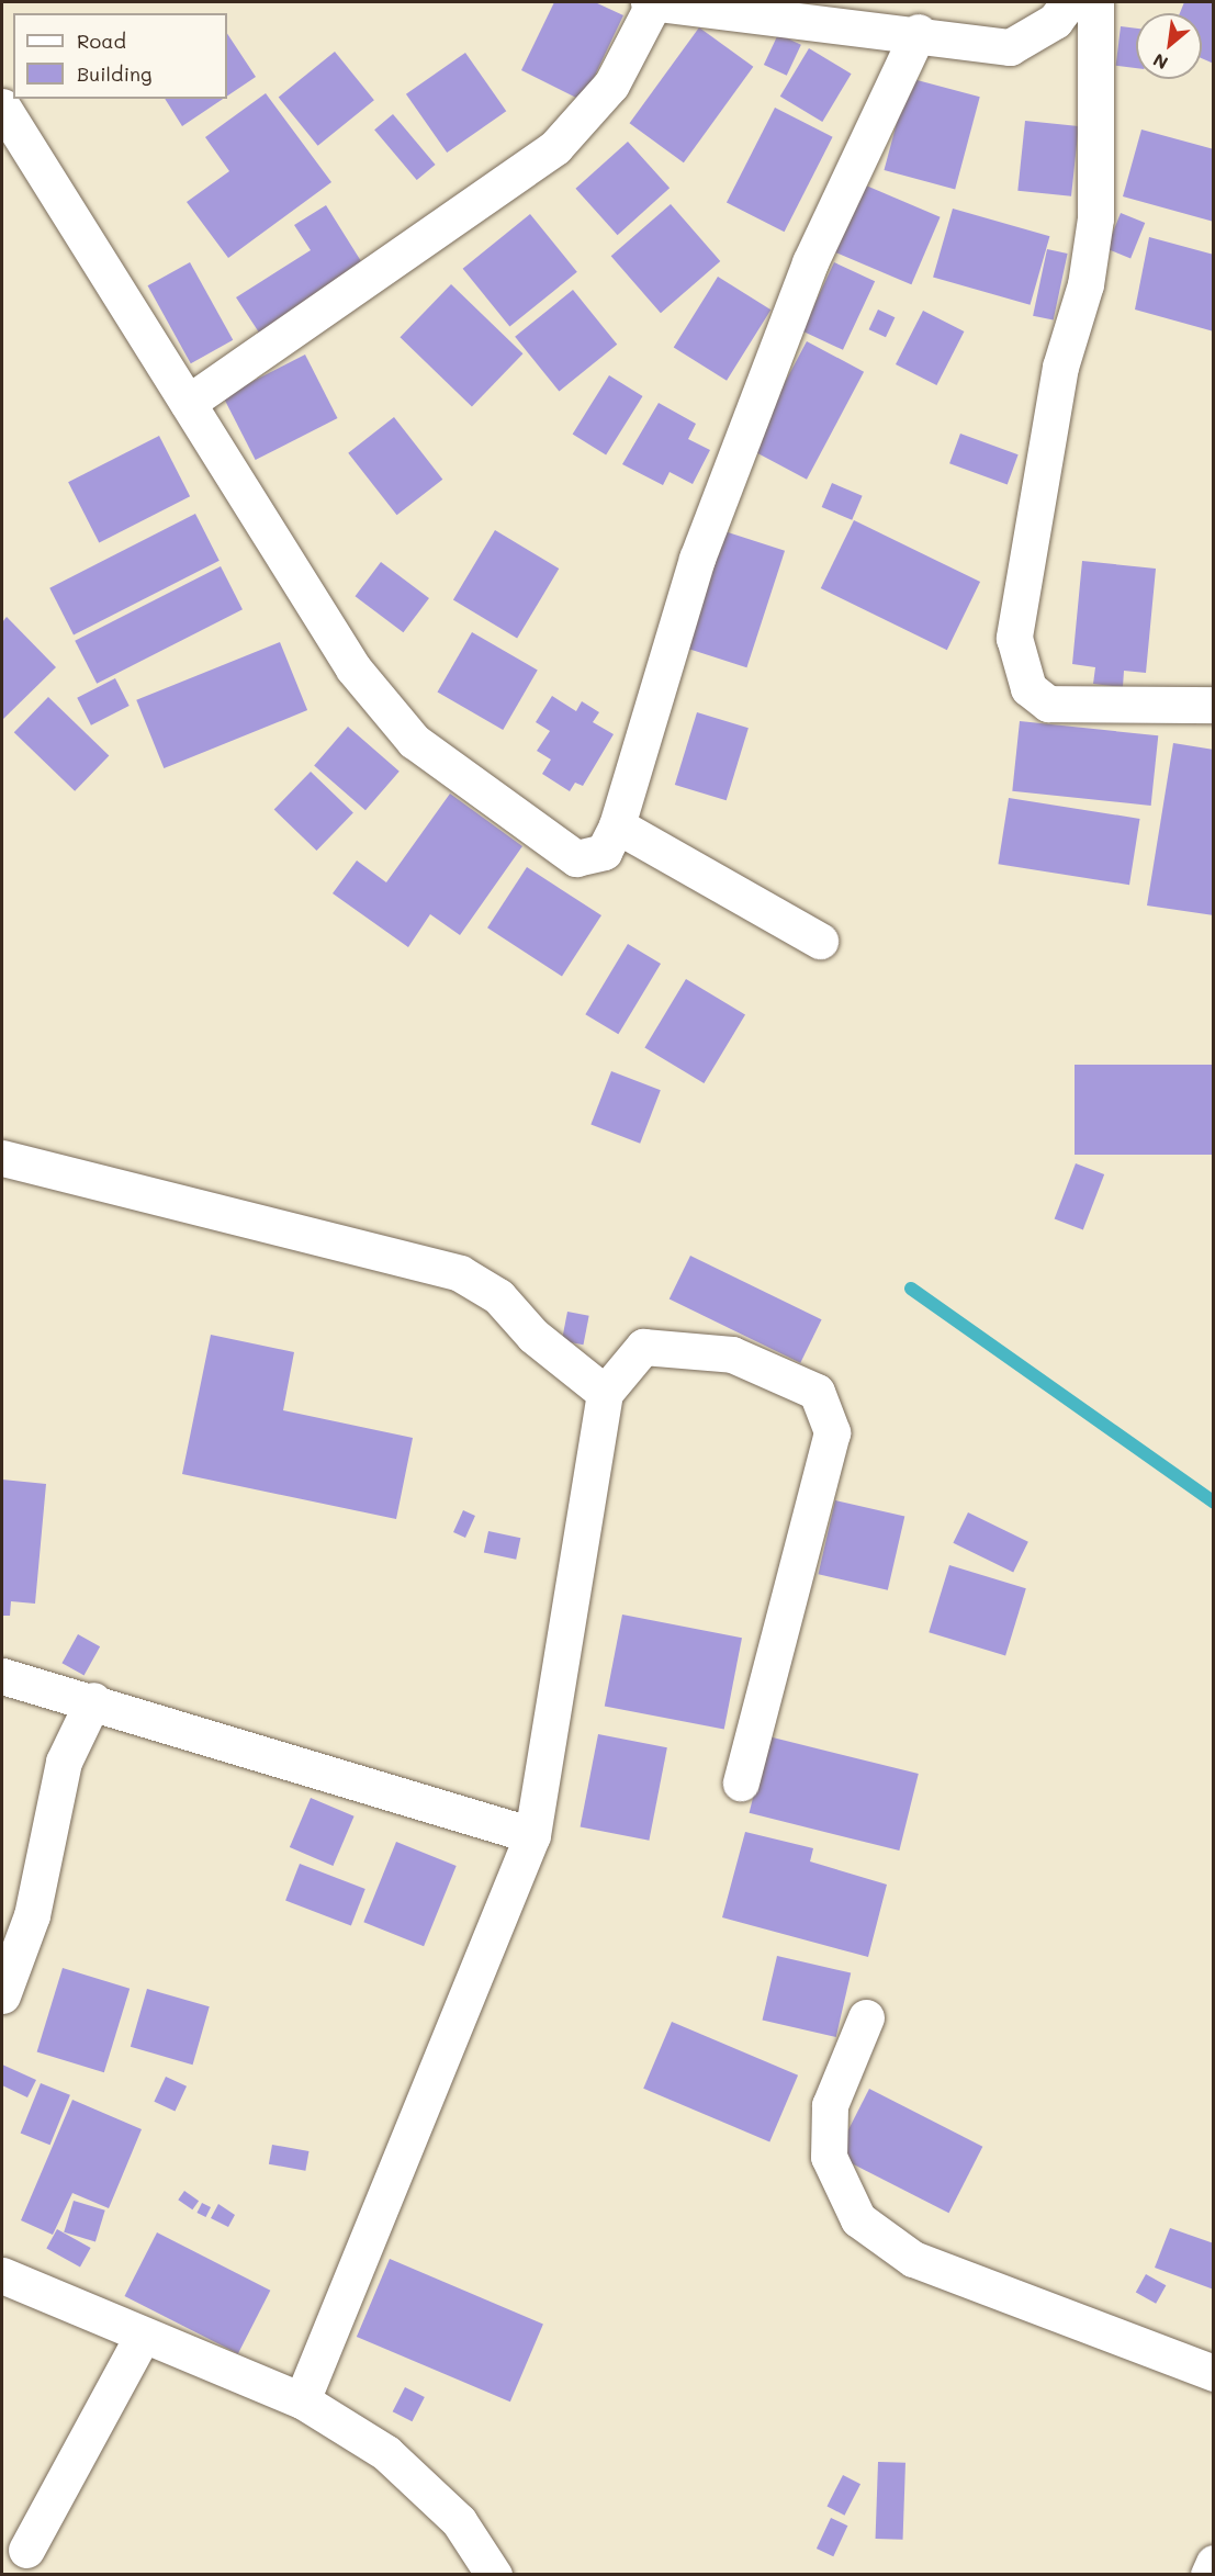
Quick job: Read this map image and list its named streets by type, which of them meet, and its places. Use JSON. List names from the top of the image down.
{
  "legend": ["Road", "Building"],
  "north": "bottom left"
}
